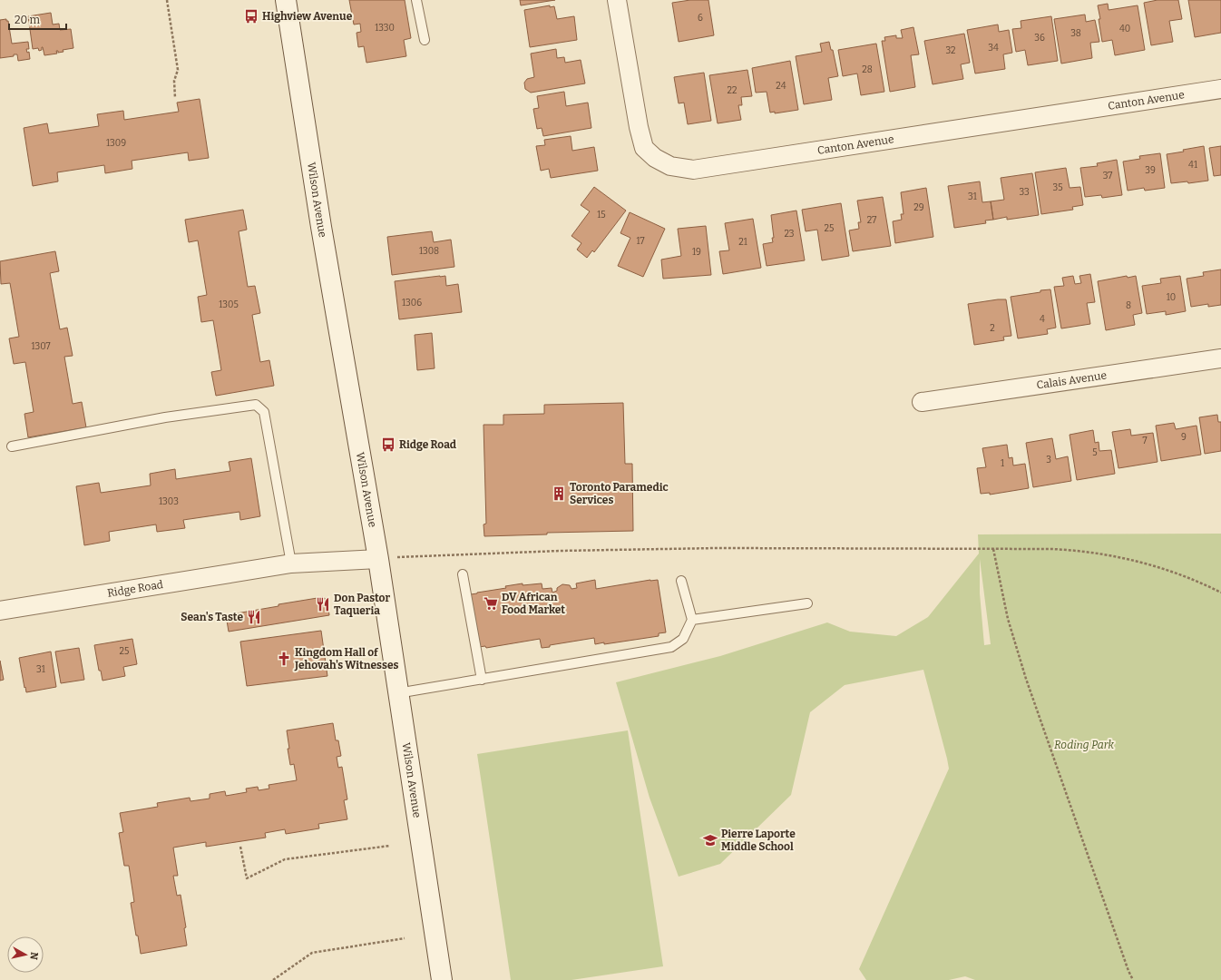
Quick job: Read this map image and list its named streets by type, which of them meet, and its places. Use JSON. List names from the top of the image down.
{
  "streets": {
    "main road": ["Wilson Avenue"],
    "street": ["Canton Avenue", "Calais Avenue", "Ridge Road"]
  },
  "crossings": [
    ["Wilson Avenue", "Ridge Road"]
  ],
  "parks": ["Roding Park"],
  "places": {
    "bus stop": ["Highview Avenue", "Ridge Road"],
    "building": ["Toronto Paramedic Services"],
    "supermarket": ["DV African Food Market"],
    "restaurant": ["Don Pastor Taqueria", "Sean's Taste"],
    "church": ["Kingdom Hall of Jehovah's Witnesses"],
    "school or university": ["Pierre Laporte Middle School"]
  },
  "house_numbers": [
    "6",
    "1330",
    "40",
    "38",
    "36",
    "34",
    "32",
    "28",
    "24",
    "22",
    "1309",
    "41",
    "39",
    "37",
    "35",
    "33",
    "31",
    "29",
    "15",
    "27",
    "25",
    "23",
    "17",
    "21",
    "1308",
    "19",
    "10",
    "1306",
    "1305",
    "8",
    "4",
    "2",
    "1307",
    "9",
    "7",
    "5",
    "3",
    "1",
    "1303",
    "25",
    "31"
  ],
  "scale_bar": "20 m",
  "north": "right"
}
